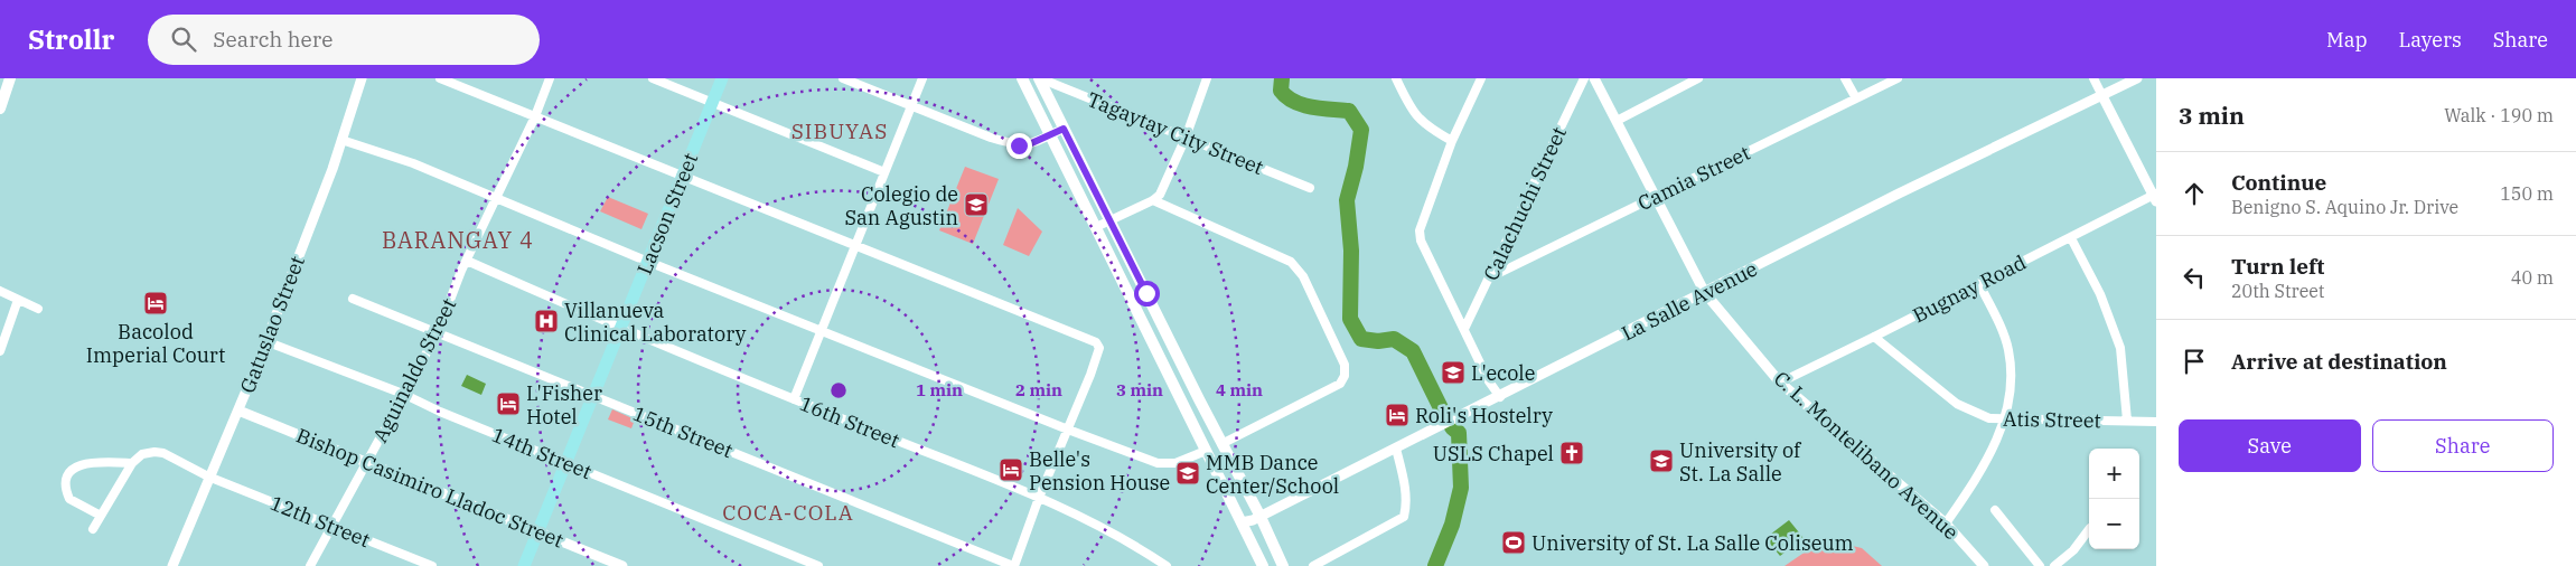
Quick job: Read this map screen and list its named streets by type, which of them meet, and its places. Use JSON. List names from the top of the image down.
{
  "streets": {
    "main road": ["Lacson Street"],
    "street": [
      "Tagaytay City Street",
      "Camia Street",
      "Calachuchi Street",
      "Bugnay Road",
      "La Salle Avenue",
      "Gatuslao Street",
      "Aguinaldo Street",
      "Atis Street",
      "16th Street",
      "15th Street",
      "14th Street",
      "C. L. Montelibano Avenue",
      "Bishop Casimiro Lladoc Street",
      "12th Street"
    ]
  },
  "crossings": [
    ["Camia Street", "Calachuchi Street"],
    ["Camia Street", "C. L. Montelibano Avenue"],
    ["Lacson Street", "16th Street"],
    ["Lacson Street", "15th Street"],
    ["Lacson Street", "14th Street"],
    ["Lacson Street", "Bishop Casimiro Lladoc Street"],
    ["Bugnay Road", "Atis Street"],
    ["Bugnay Road", "C. L. Montelibano Avenue"],
    ["La Salle Avenue", "C. L. Montelibano Avenue"],
    ["Gatuslao Street", "14th Street"],
    ["Gatuslao Street", "Bishop Casimiro Lladoc Street"],
    ["Gatuslao Street", "12th Street"],
    ["Aguinaldo Street", "16th Street"],
    ["Aguinaldo Street", "15th Street"],
    ["Aguinaldo Street", "14th Street"],
    ["Aguinaldo Street", "Bishop Casimiro Lladoc Street"],
    ["Aguinaldo Street", "12th Street"]
  ],
  "districts": ["SIBUYAS", "BARANGAY 4", "COCA-COLA"],
  "places": {
    "school or university": [
      "Colegio de San Agustin",
      "L'ecole",
      "University of St. La Salle",
      "MMB Dance Center/School"
    ],
    "hotel": [
      "Bacolod Imperial Court",
      "L'Fisher Hotel",
      "Roli's Hostelry",
      "Belle's Pension House"
    ],
    "hospital": ["Villanueva Clinical Laboratory"],
    "church": ["USLS Chapel"],
    "sports": ["University of St. La Salle Coliseum"]
  },
  "page": {
    "header": "Strollr",
    "search": "Search here",
    "nav": ["Map", "Layers", "Share"],
    "heading": ["3 min", "Walk · 190 m"],
    "list": [
      ["Continue", "Benigno S. Aquino Jr. Drive", "150 m"],
      ["Turn left", "20th Street", "40 m"],
      "Arrive at destination"
    ],
    "buttons": ["Save", "Share"],
    "map_buttons": ["+", "−"]
  },
  "rings": [
    "1 min",
    "2 min",
    "3 min",
    "4 min"
  ]
}
